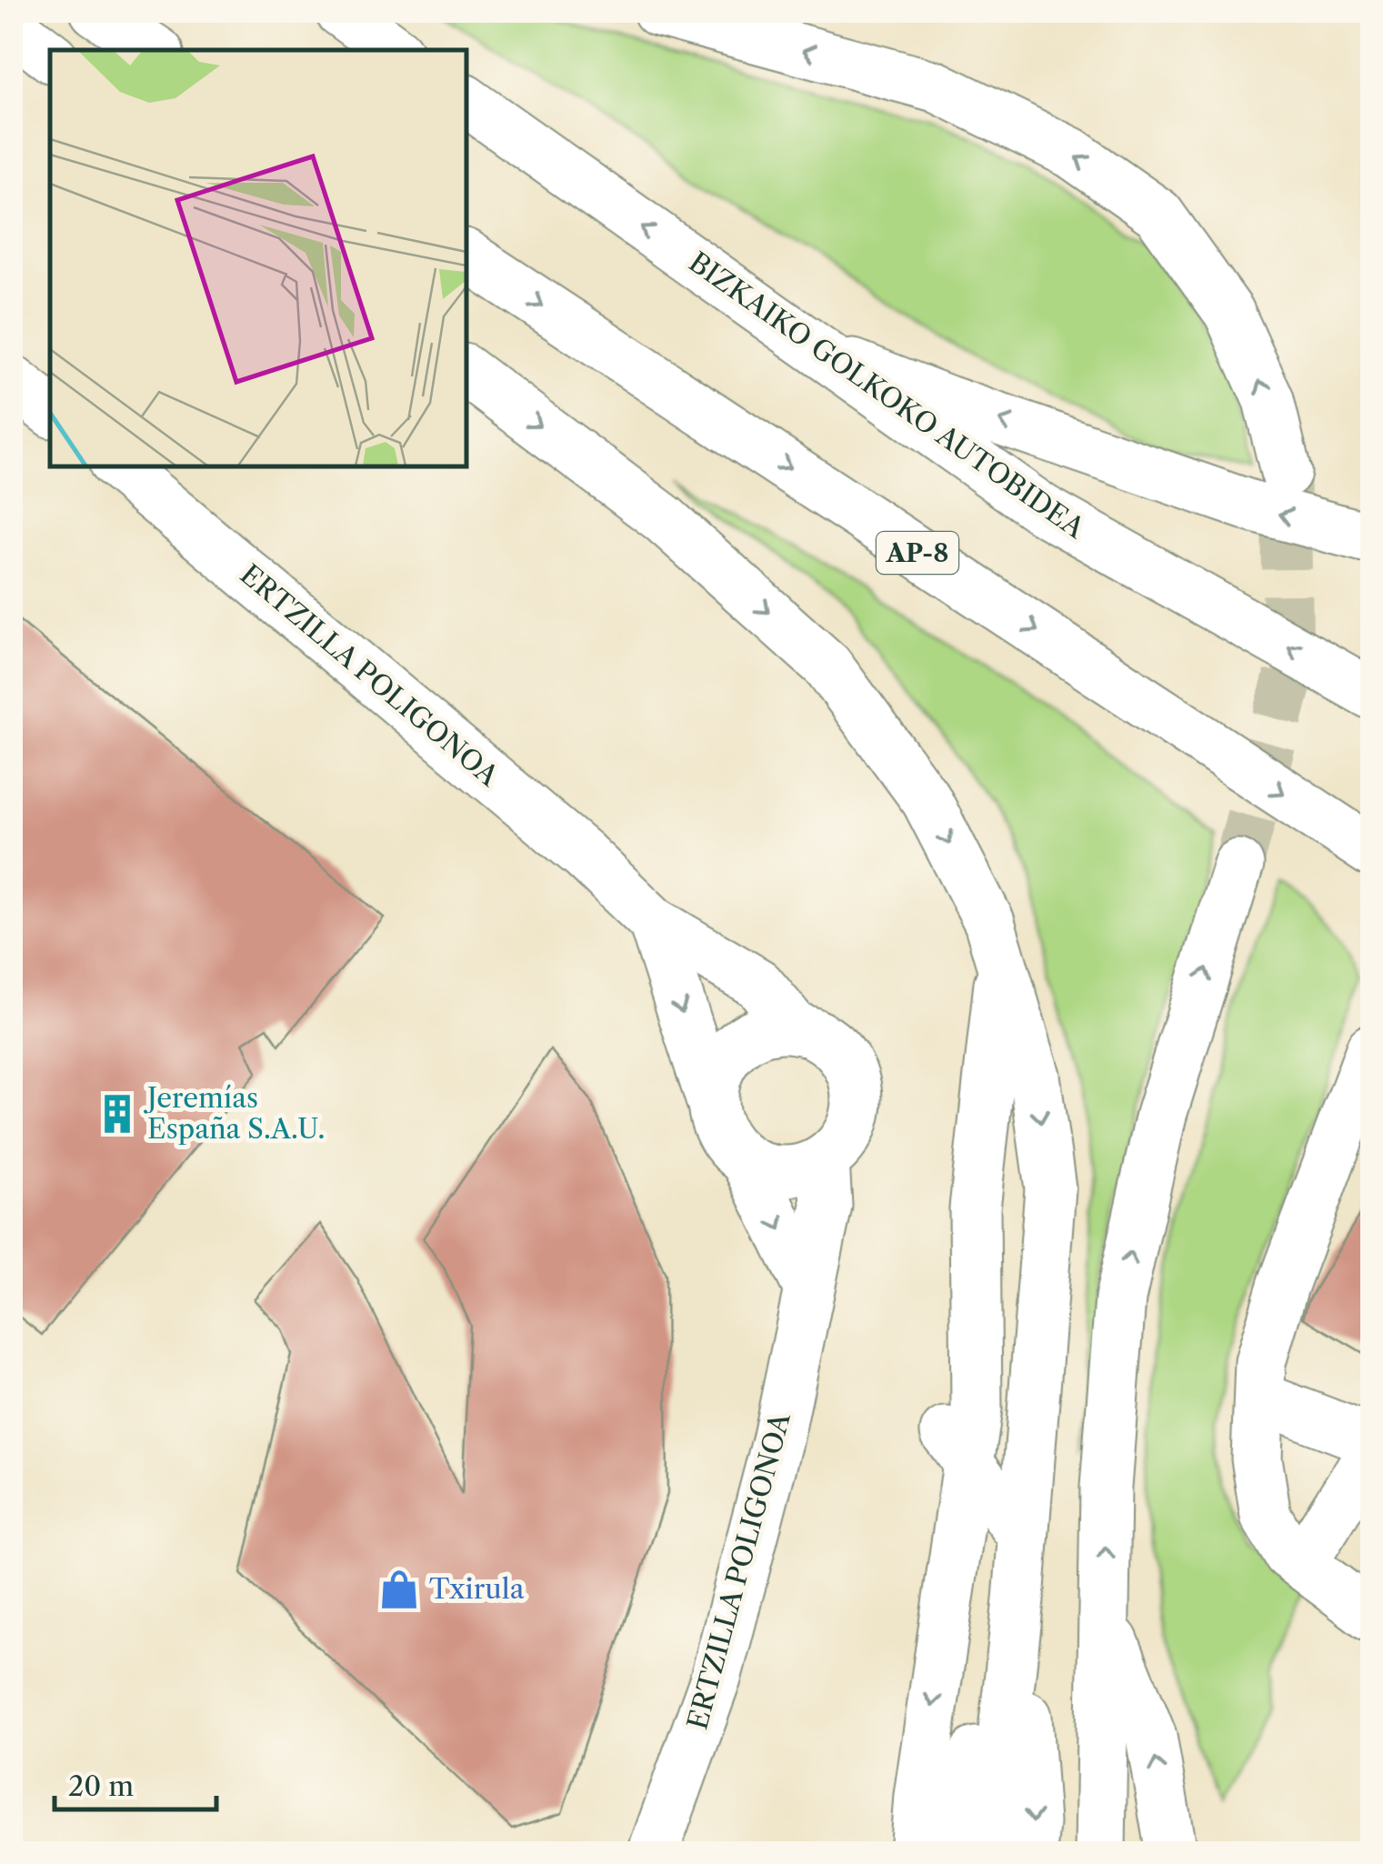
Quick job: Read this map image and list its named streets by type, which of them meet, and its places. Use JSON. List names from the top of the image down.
{
  "streets": {
    "main road": ["BIZKAIKO GOLKOKO AUTOBIDEA", "AP-8", "ERTZILLA POLIGONOA"]
  },
  "places": {
    "building": ["Jeremías España S.A.U."],
    "shop": ["Txirula"]
  },
  "scale_bar": "20 m"
}
